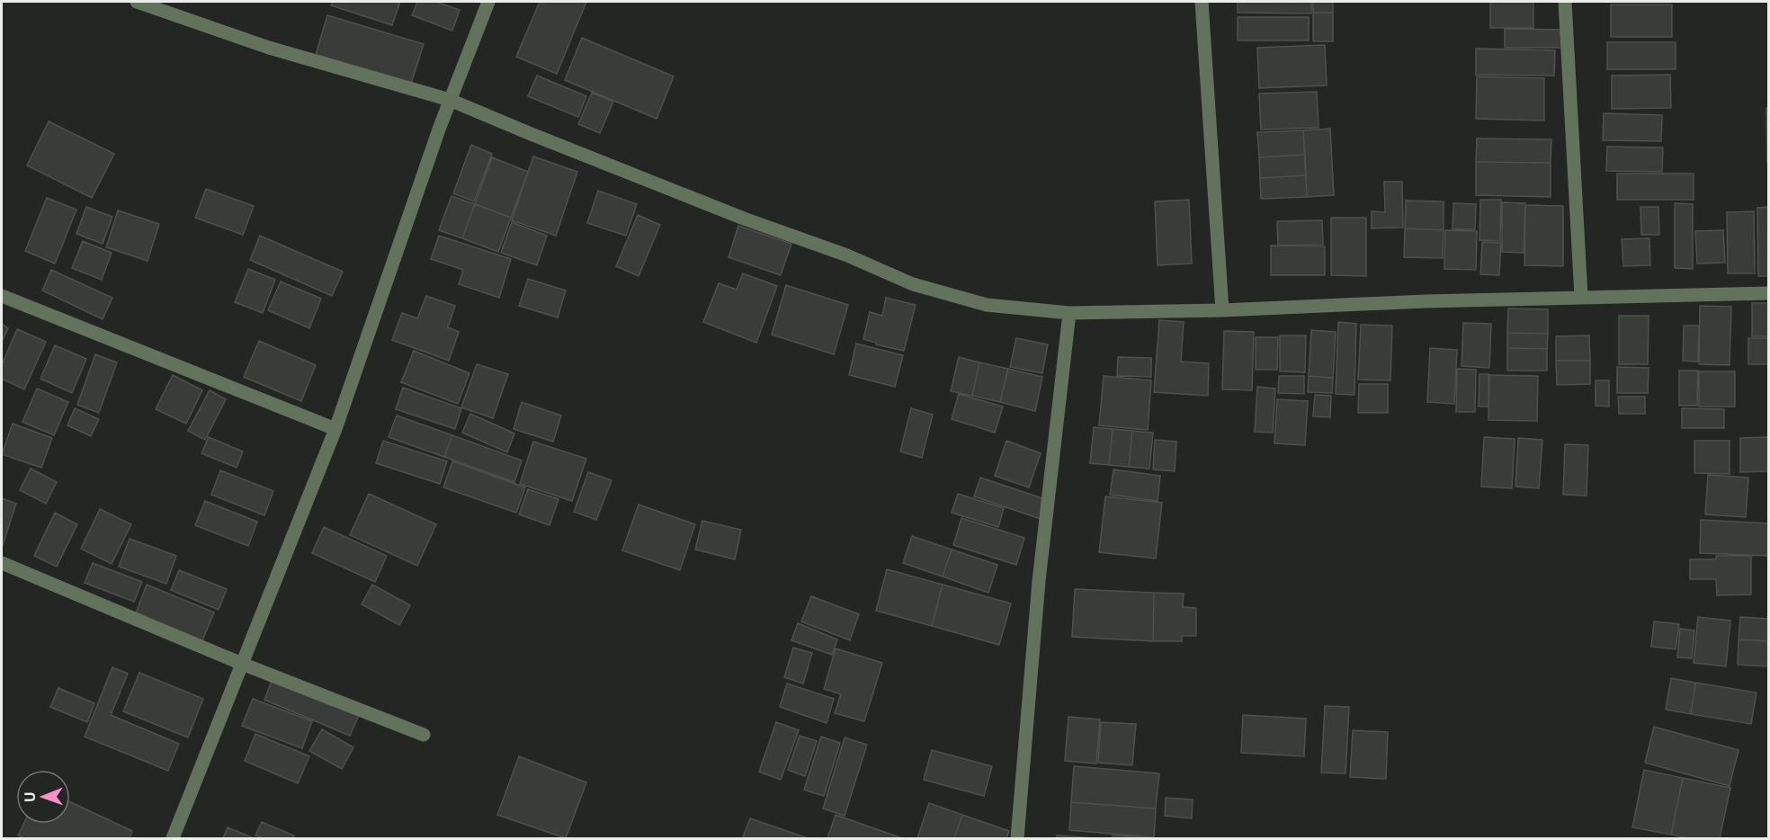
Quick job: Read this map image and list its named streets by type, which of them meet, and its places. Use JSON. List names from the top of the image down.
{
  "north": "left"
}
